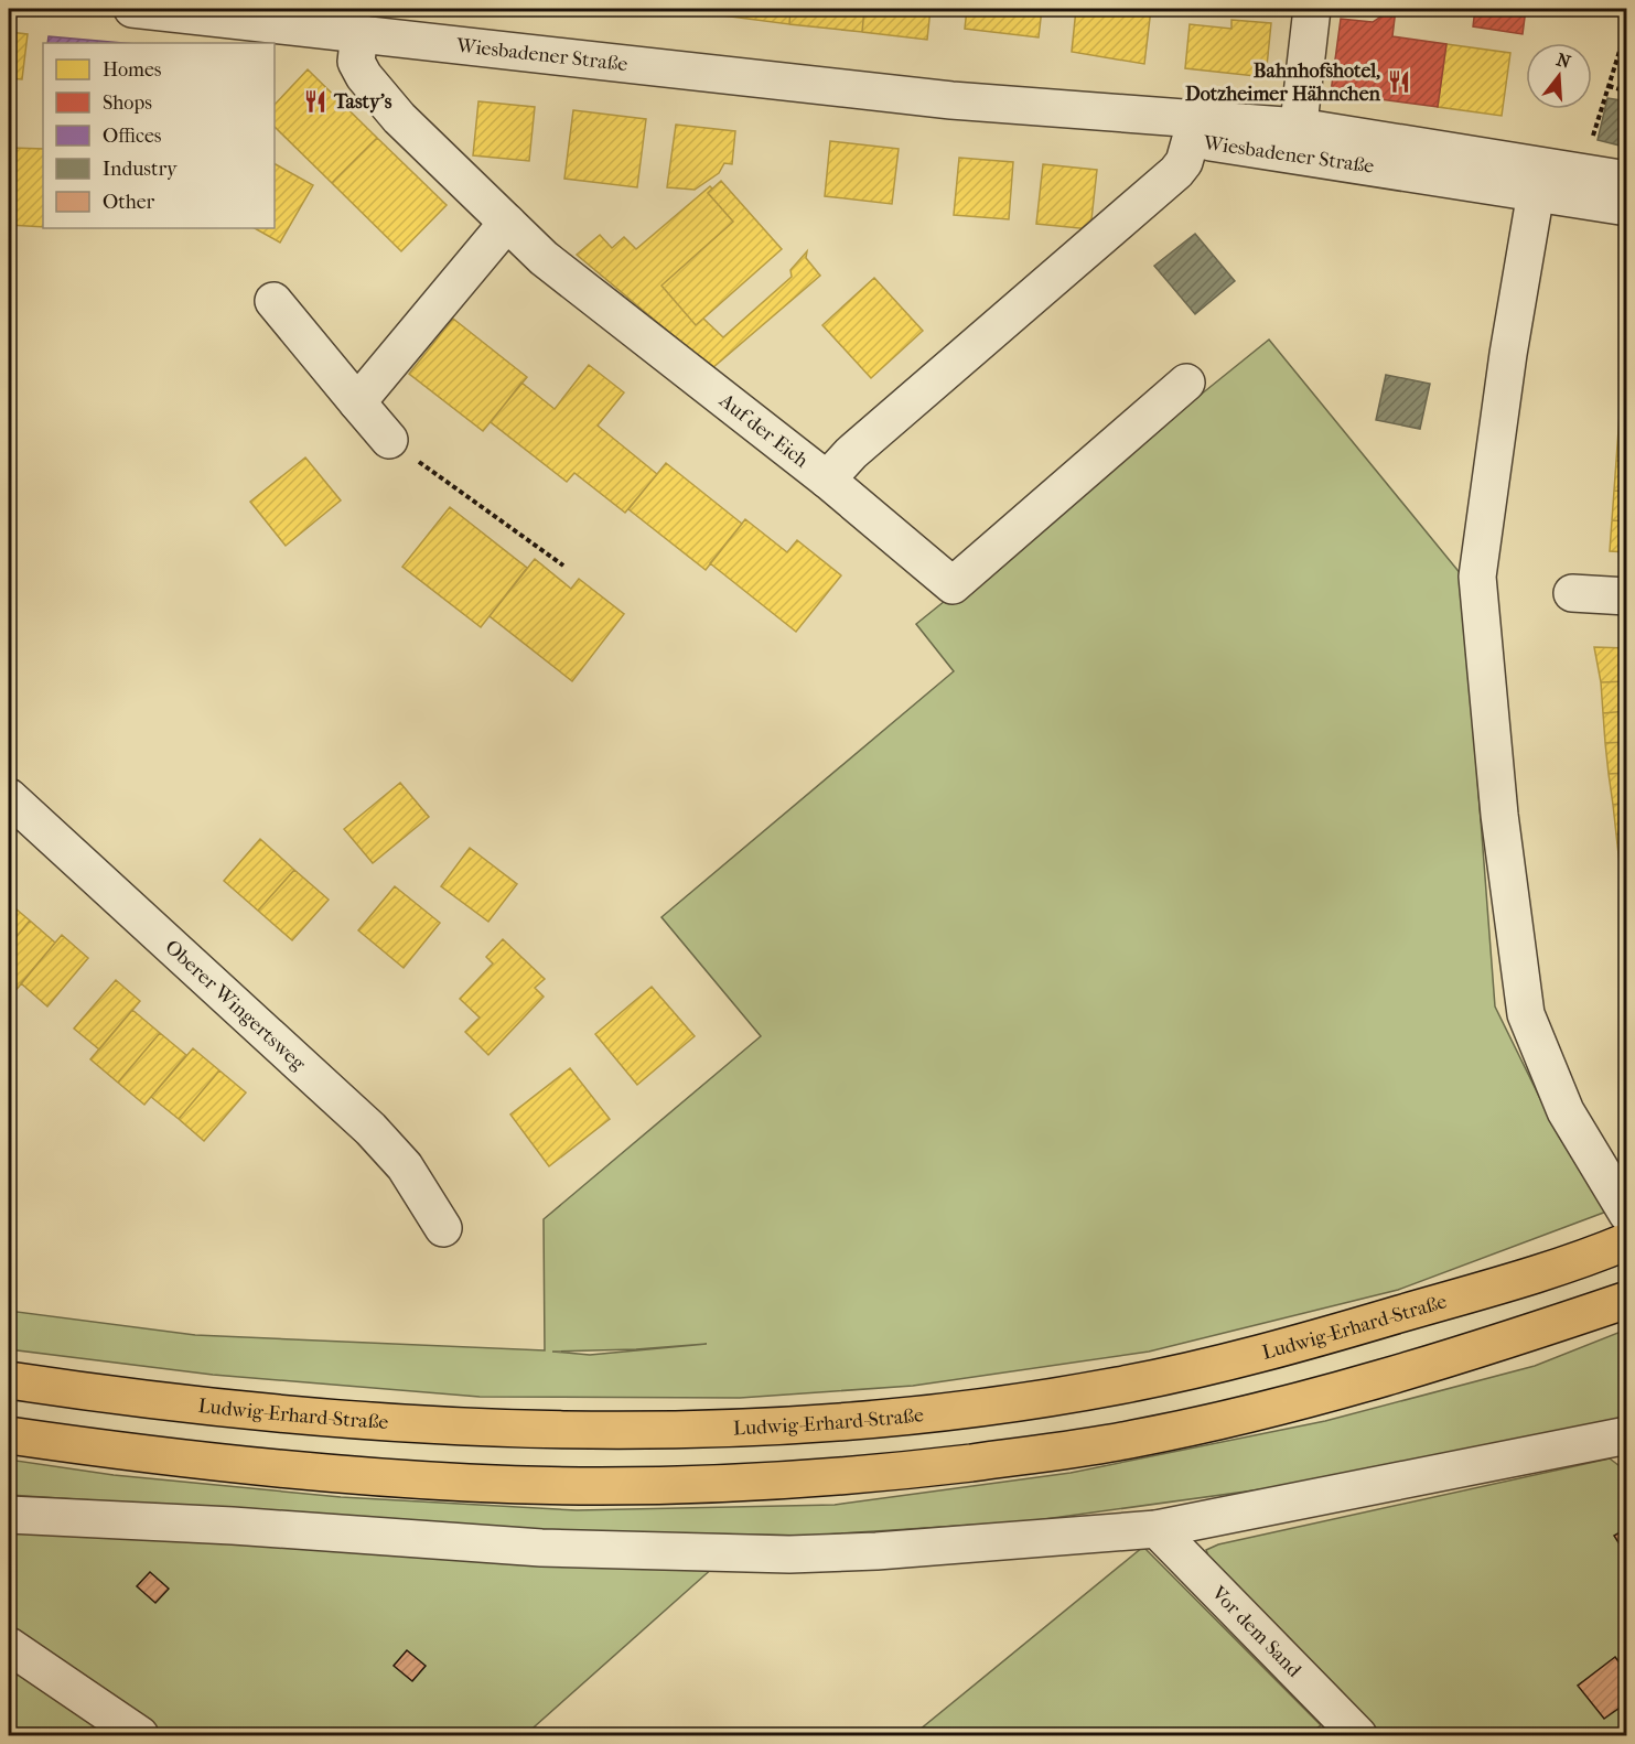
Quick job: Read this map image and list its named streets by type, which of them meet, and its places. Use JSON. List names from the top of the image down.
{
  "streets": {
    "main road": ["Ludwig-Erhard-Straße"],
    "street": [
      "Wiesbadener Straße",
      "Auf der Eich",
      "Oberer Wingertsweg",
      "Vor dem Sand"
    ]
  },
  "crossings": [
    ["Wiesbadener Straße", "Auf der Eich"]
  ],
  "places": {
    "restaurant": ["Bahnhofshotel, Dotzheimer Hähnchen", "Tasty's"]
  },
  "legend": [
    "Homes",
    "Shops",
    "Offices",
    "Industry",
    "Other"
  ],
  "north": "top"
}
